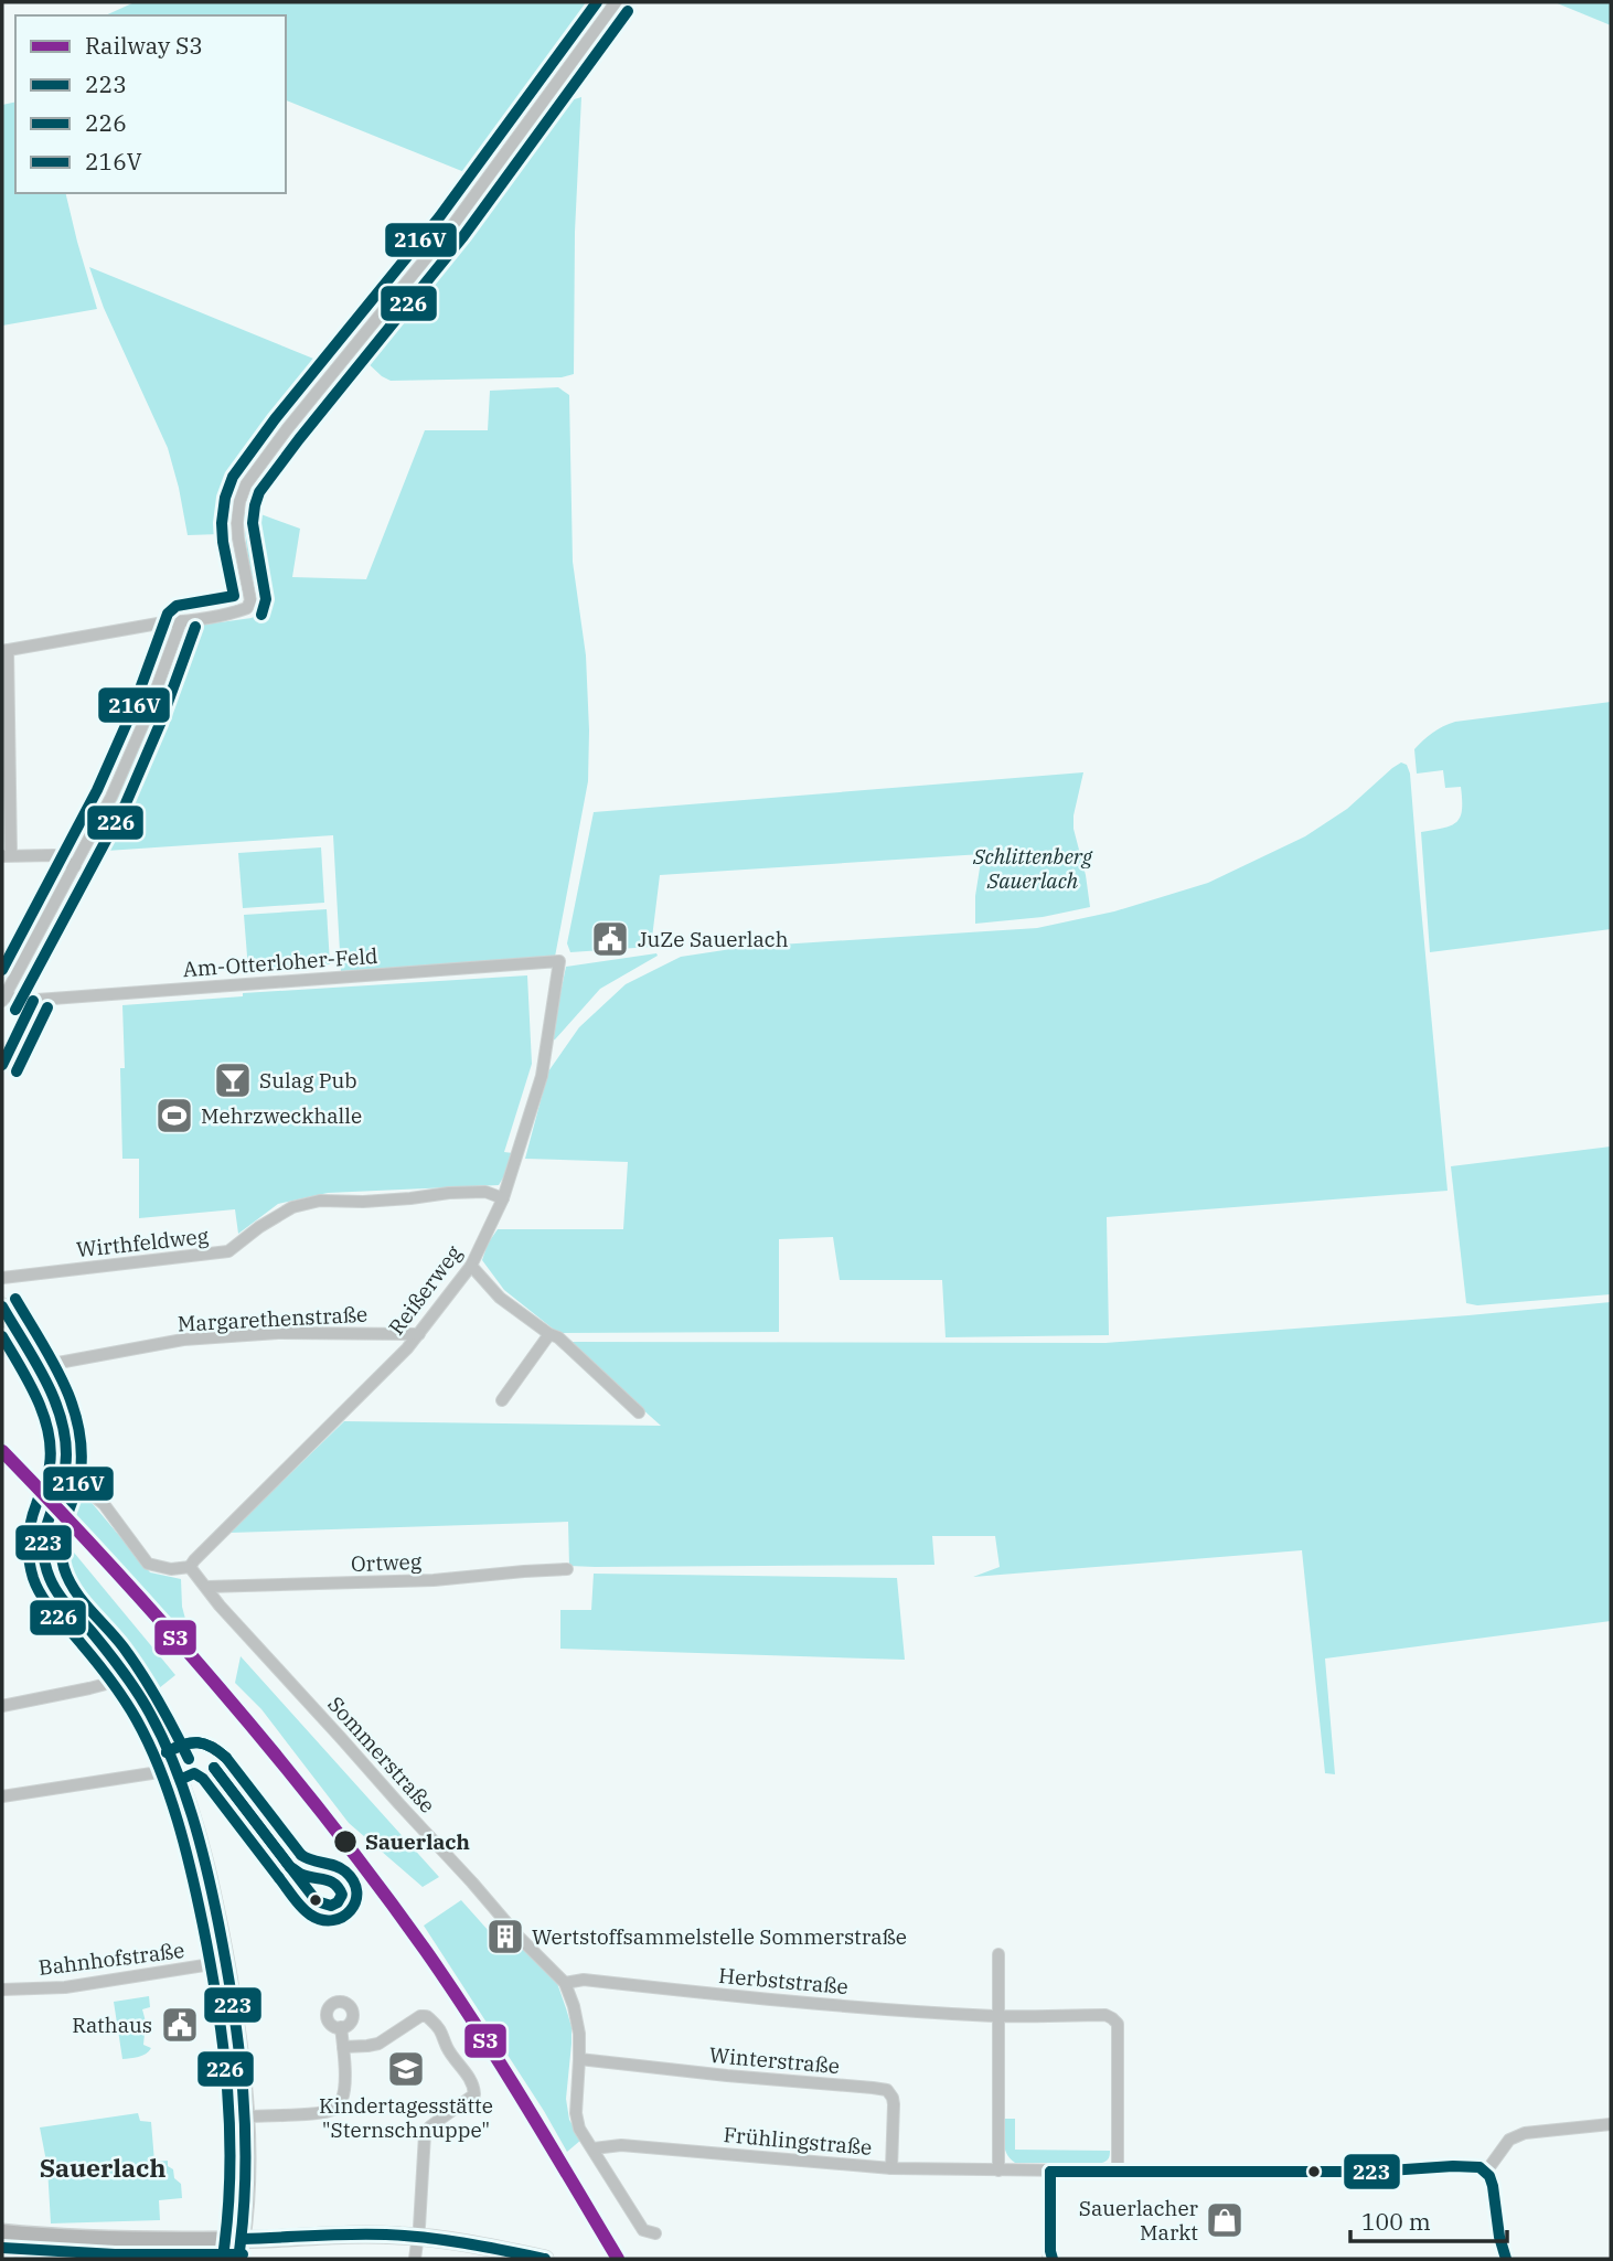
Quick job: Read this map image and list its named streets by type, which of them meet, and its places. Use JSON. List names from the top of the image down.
{
  "streets": {
    "street": [
      "Am-Otterloher-Feld",
      "Wirthfeldweg",
      "Reißerweg",
      "Margarethenstraße",
      "Ortweg",
      "Sommerstraße",
      "Bahnhofstraße",
      "Herbststraße",
      "Winterstraße",
      "Frühlingstraße"
    ]
  },
  "crossings": [
    ["Am-Otterloher-Feld", "Reißerweg"],
    ["Wirthfeldweg", "Reißerweg"],
    ["Reißerweg", "Margarethenstraße"],
    ["Reißerweg", "Sommerstraße"],
    ["Ortweg", "Sommerstraße"],
    ["Sommerstraße", "Herbststraße"],
    ["Sommerstraße", "Winterstraße"],
    ["Sommerstraße", "Frühlingstraße"],
    ["Winterstraße", "Frühlingstraße"]
  ],
  "districts": ["Sauerlach"],
  "parks": ["Schlittenberg Sauerlach"],
  "places": {
    "public building": ["JuZe Sauerlach", "Rathaus"],
    "bar": ["Sulag Pub"],
    "sports": ["Mehrzweckhalle"],
    "other": ["Sauerlach"],
    "building": ["Wertstoffsammelstelle Sommerstraße"],
    "school or university": ["Kindertagesstätte \"Sternschnuppe\""],
    "shop": ["Sauerlacher Markt"]
  },
  "lines": [
    "transit line 216V",
    "transit line 226",
    "transit line 223",
    "rail line S3"
  ],
  "legend": [
    "Railway S3",
    "223",
    "226",
    "216V"
  ],
  "scale_bar": "100 m"
}
